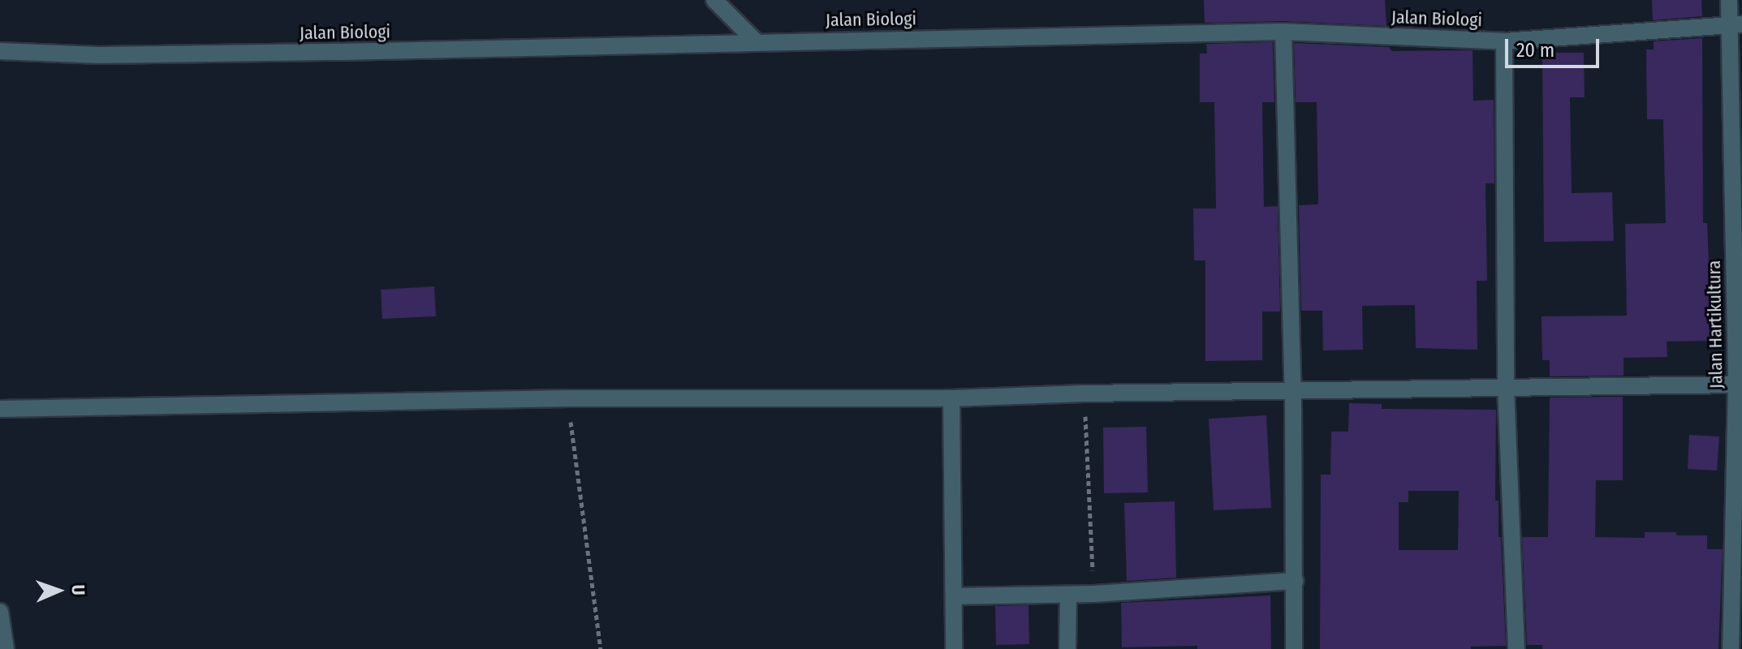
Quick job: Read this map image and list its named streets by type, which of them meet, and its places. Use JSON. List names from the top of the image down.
{
  "streets": {
    "street": ["Jalan Biologi", "Jalan Hartikultura"]
  },
  "crossings": [
    ["Jalan Biologi", "Jalan Hartikultura"]
  ],
  "scale_bar": "20 m",
  "north": "right"
}
